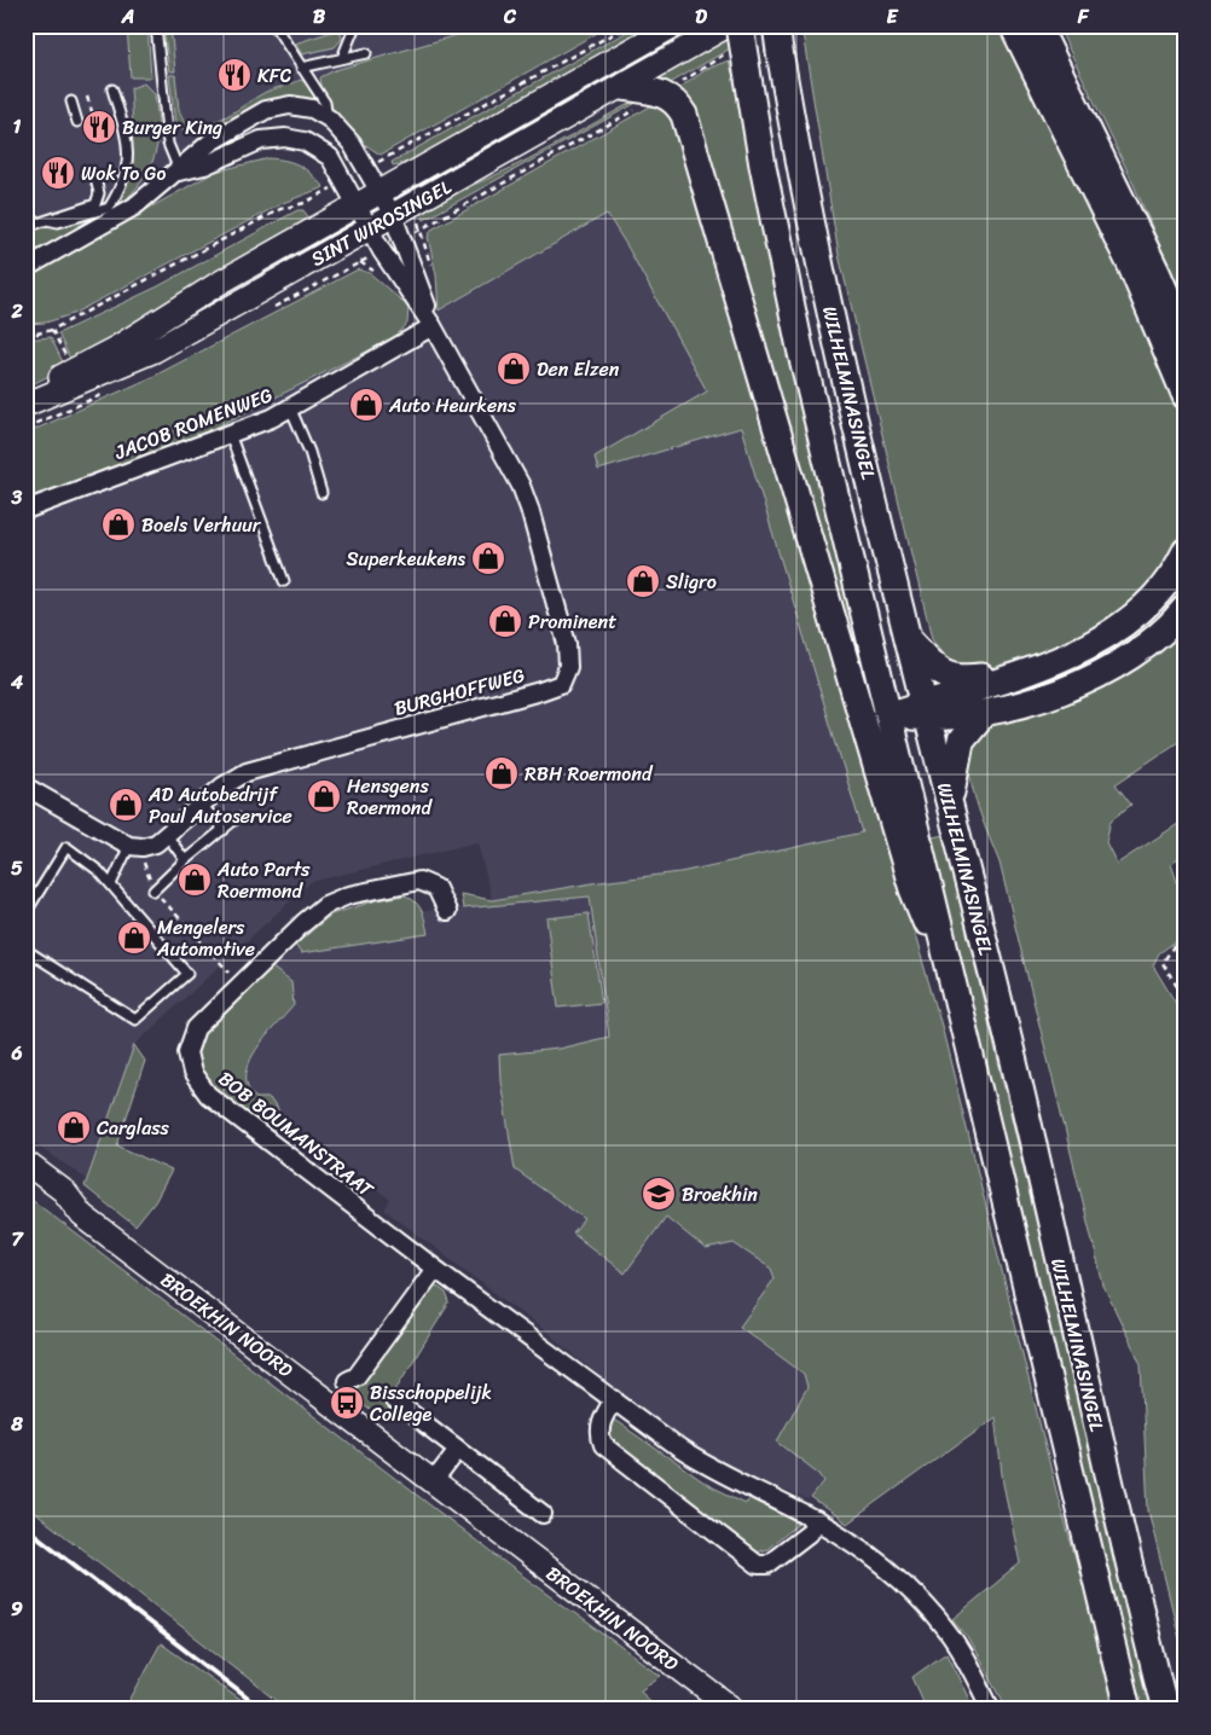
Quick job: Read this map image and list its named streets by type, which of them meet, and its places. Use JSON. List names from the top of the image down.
{
  "streets": {
    "main road": ["SINT WIROSINGEL", "WILHELMINASINGEL", "BROEKHIN NOORD"],
    "street": ["JACOB ROMENWEG", "BURGHOFFWEG", "BOB BOUMANSTRAAT"]
  },
  "crossings": [
    ["SINT WIROSINGEL", "BURGHOFFWEG"],
    ["JACOB ROMENWEG", "BURGHOFFWEG"]
  ],
  "places": {
    "restaurant": ["KFC", "Burger King", "Wok To Go"],
    "shop": [
      "Den Elzen",
      "Auto Heurkens",
      "Boels Verhuur",
      "Superkeukens",
      "Sligro",
      "Prominent",
      "RBH Roermond",
      "Hensgens Roermond",
      "AD Autobedrijf Paul Autoservice",
      "Auto Parts Roermond",
      "Mengelers Automotive",
      "Carglass"
    ],
    "school or university": ["Broekhin"],
    "bus stop": ["Bisschoppelijk College"]
  },
  "grid": {
    "columns": [
      "A",
      "B",
      "C",
      "D",
      "E",
      "F"
    ],
    "rows": [
      "1",
      "2",
      "3",
      "4",
      "5",
      "6",
      "7",
      "8",
      "9"
    ]
  }
}
